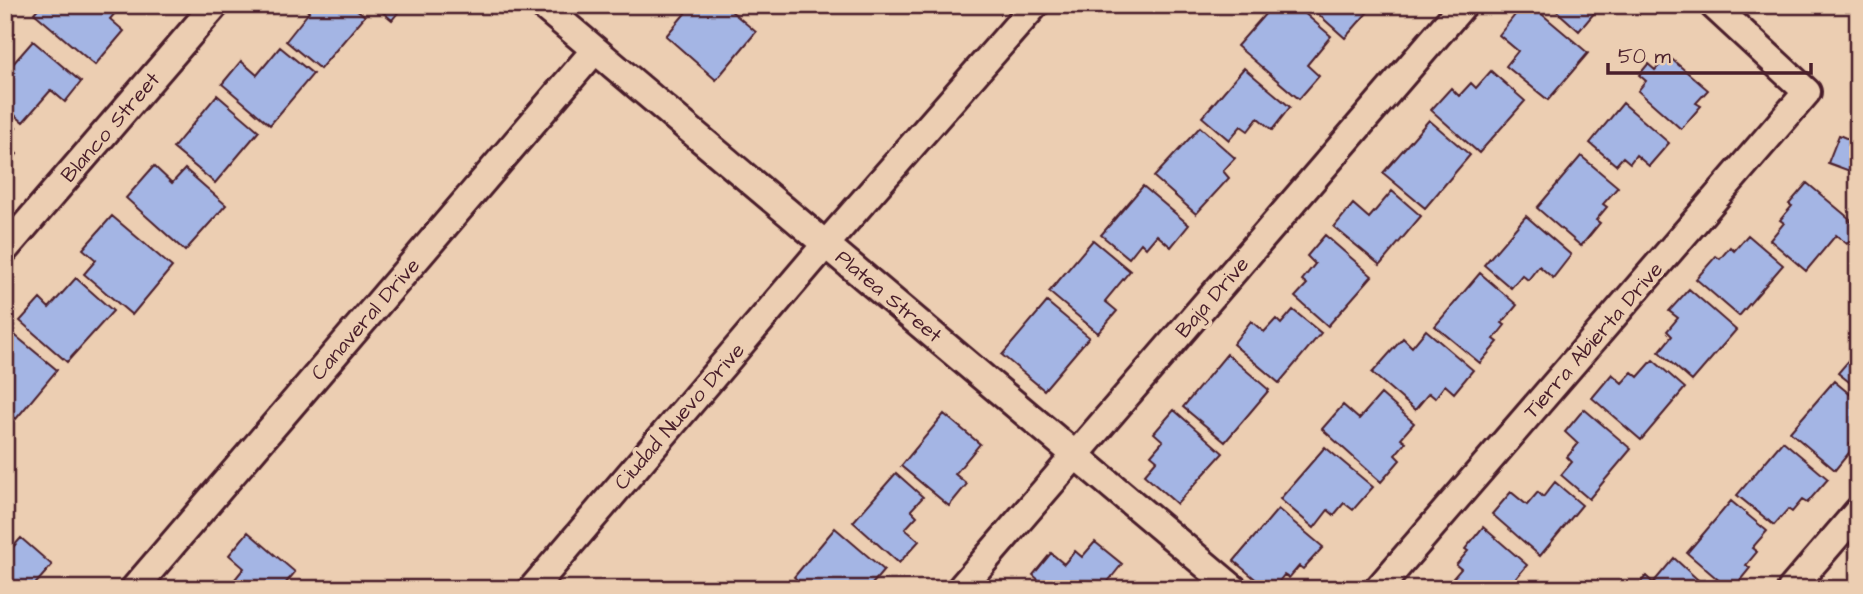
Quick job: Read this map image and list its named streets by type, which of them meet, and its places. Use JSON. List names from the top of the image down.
{
  "streets": {
    "street": [
      "Blanco Street",
      "Platea Street",
      "Baja Drive",
      "Canaveral Drive",
      "Tierra Abierta Drive",
      "Ciudad Nuevo Drive"
    ]
  },
  "crossings": [
    ["Platea Street", "Baja Drive"],
    ["Platea Street", "Canaveral Drive"],
    ["Platea Street", "Ciudad Nuevo Drive"]
  ],
  "scale_bar": "50 m"
}
